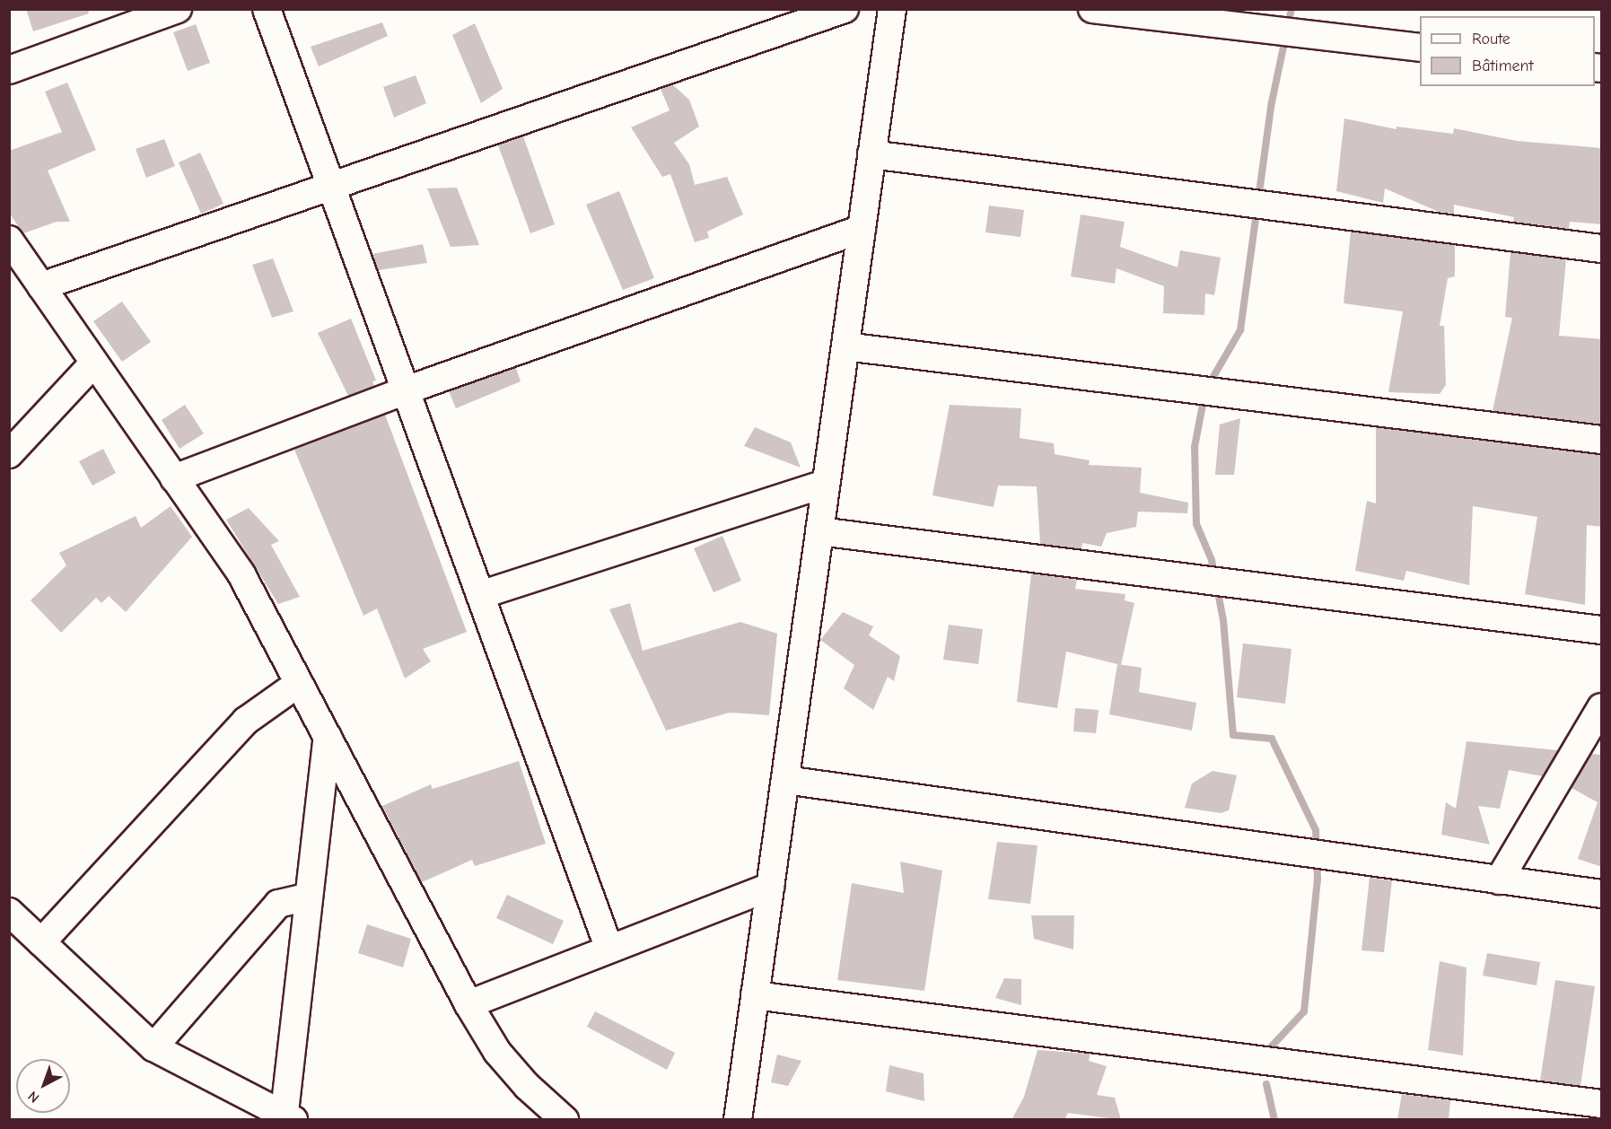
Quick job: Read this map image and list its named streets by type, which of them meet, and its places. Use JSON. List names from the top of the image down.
{
  "legend": ["Route", "Bâtiment"],
  "north": "bottom left"
}
